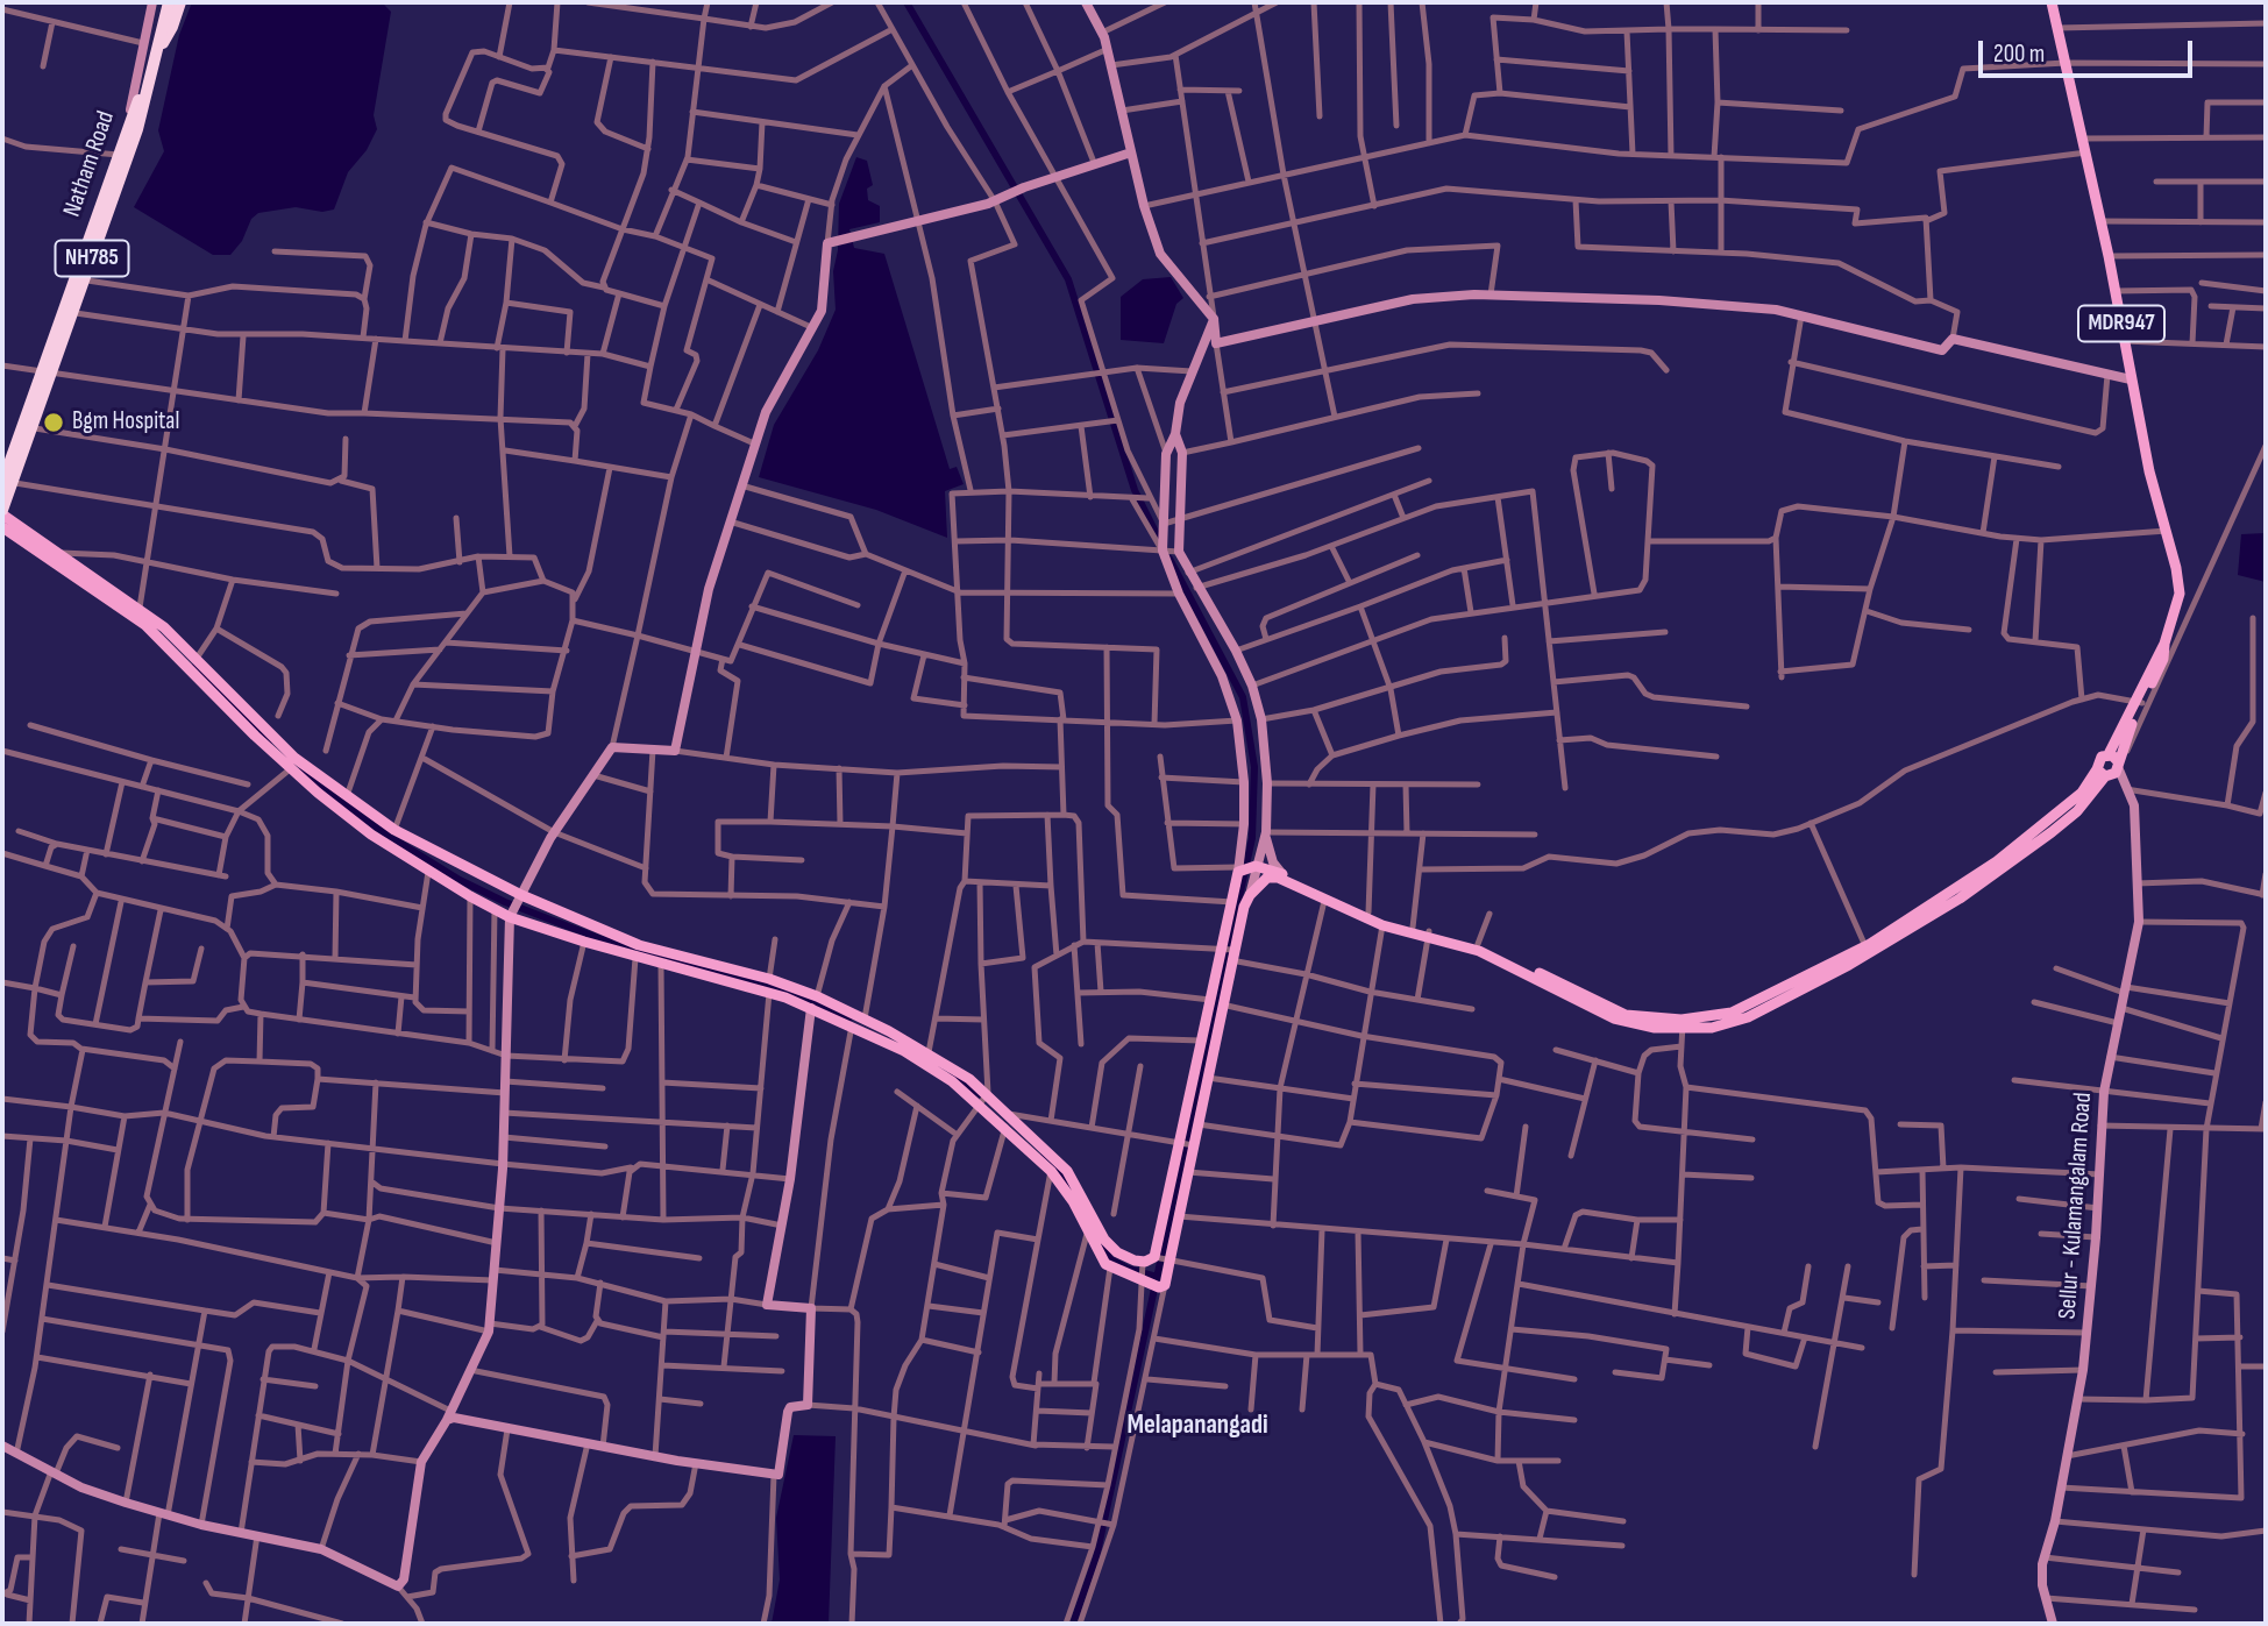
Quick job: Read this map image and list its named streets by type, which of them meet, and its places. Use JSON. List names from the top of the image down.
{
  "streets": {
    "highway": ["NH785"],
    "main road": ["Natham Road", "MDR947", "Sellur - Kulamangalam Road"]
  },
  "crossings": [
    ["Natham Road", "NH785"]
  ],
  "districts": ["Melapanangadi"],
  "places": ["Bgm Hospital"],
  "scale_bar": "200 m"
}
